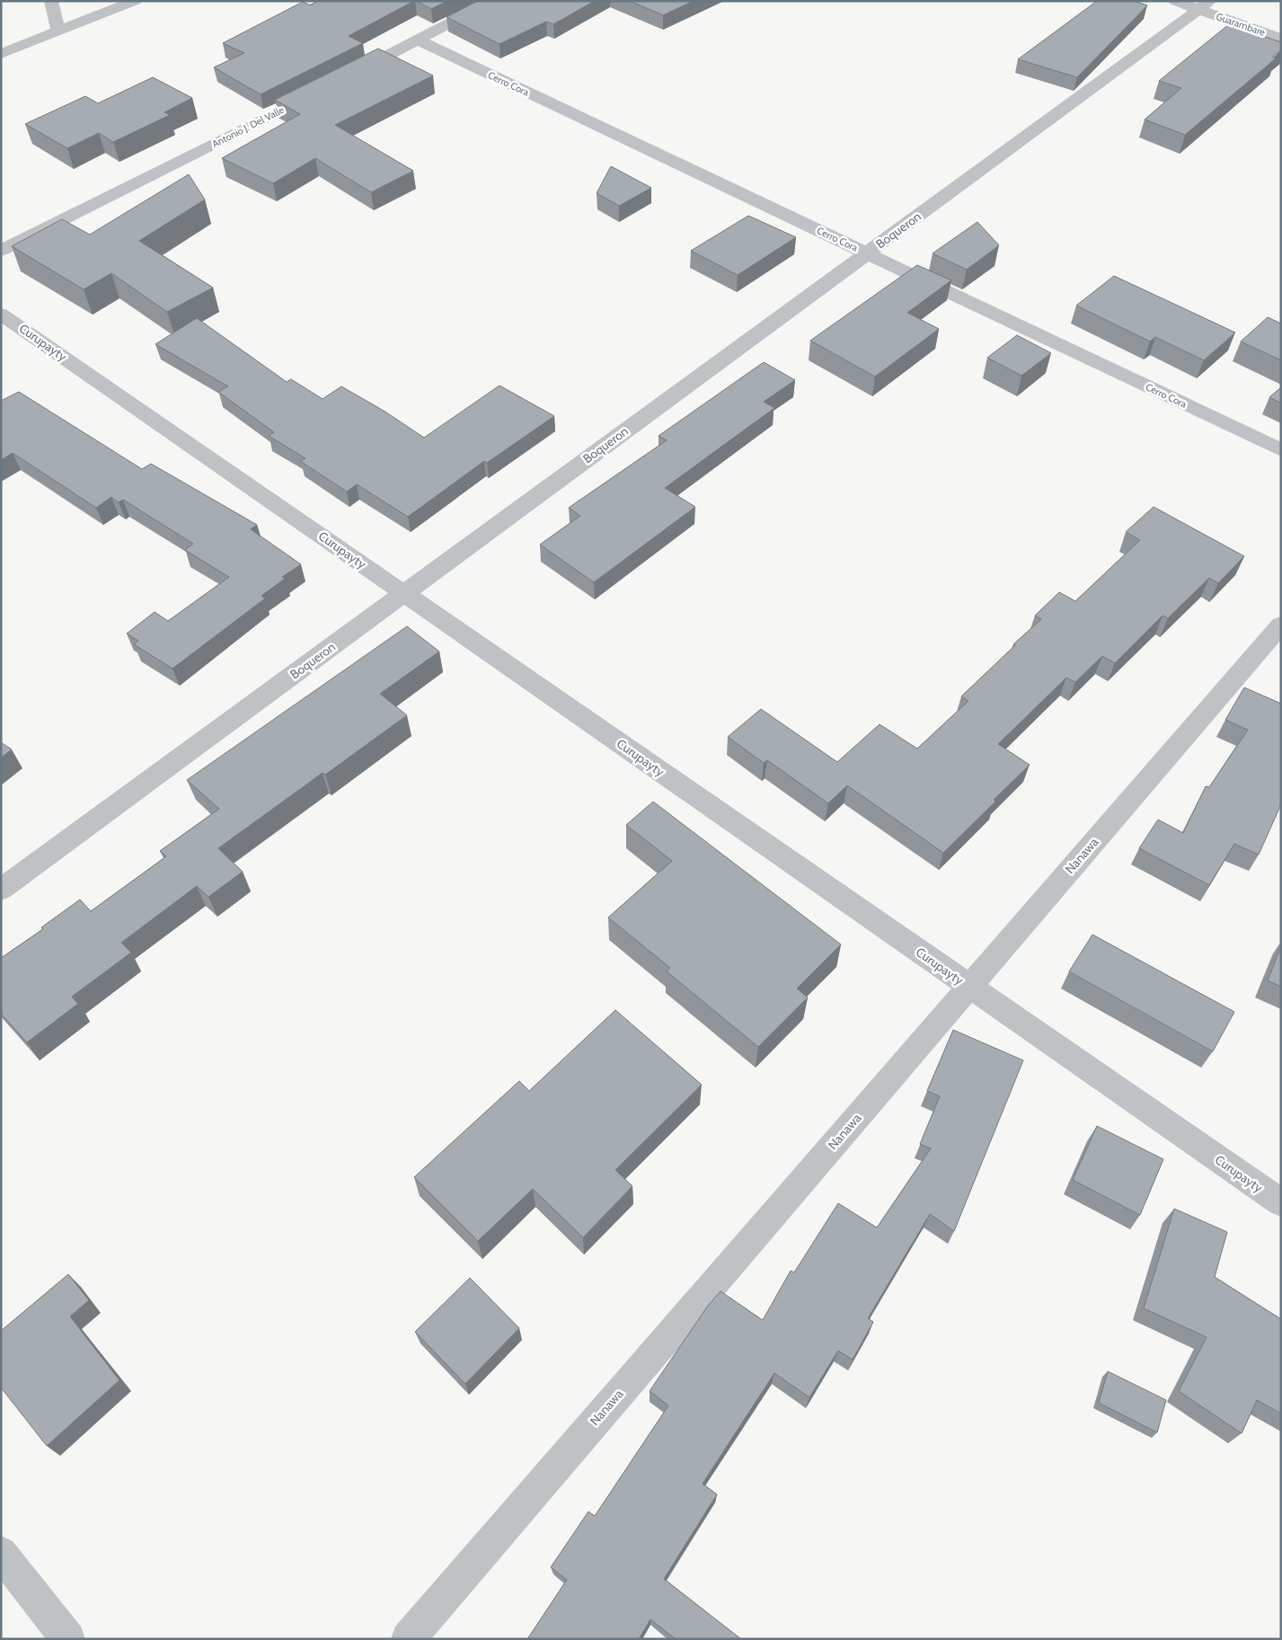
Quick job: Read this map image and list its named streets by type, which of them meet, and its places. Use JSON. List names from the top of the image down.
{
  "streets": {
    "street": [
      "Guarambare",
      "Cerro Cora",
      "Antonio J. Del Valle",
      "Boqueron",
      "Curupayty",
      "Nanawa"
    ]
  },
  "crossings": [
    ["Guarambare", "Boqueron"],
    ["Cerro Cora", "Boqueron"],
    ["Boqueron", "Curupayty"],
    ["Curupayty", "Nanawa"]
  ]
}
